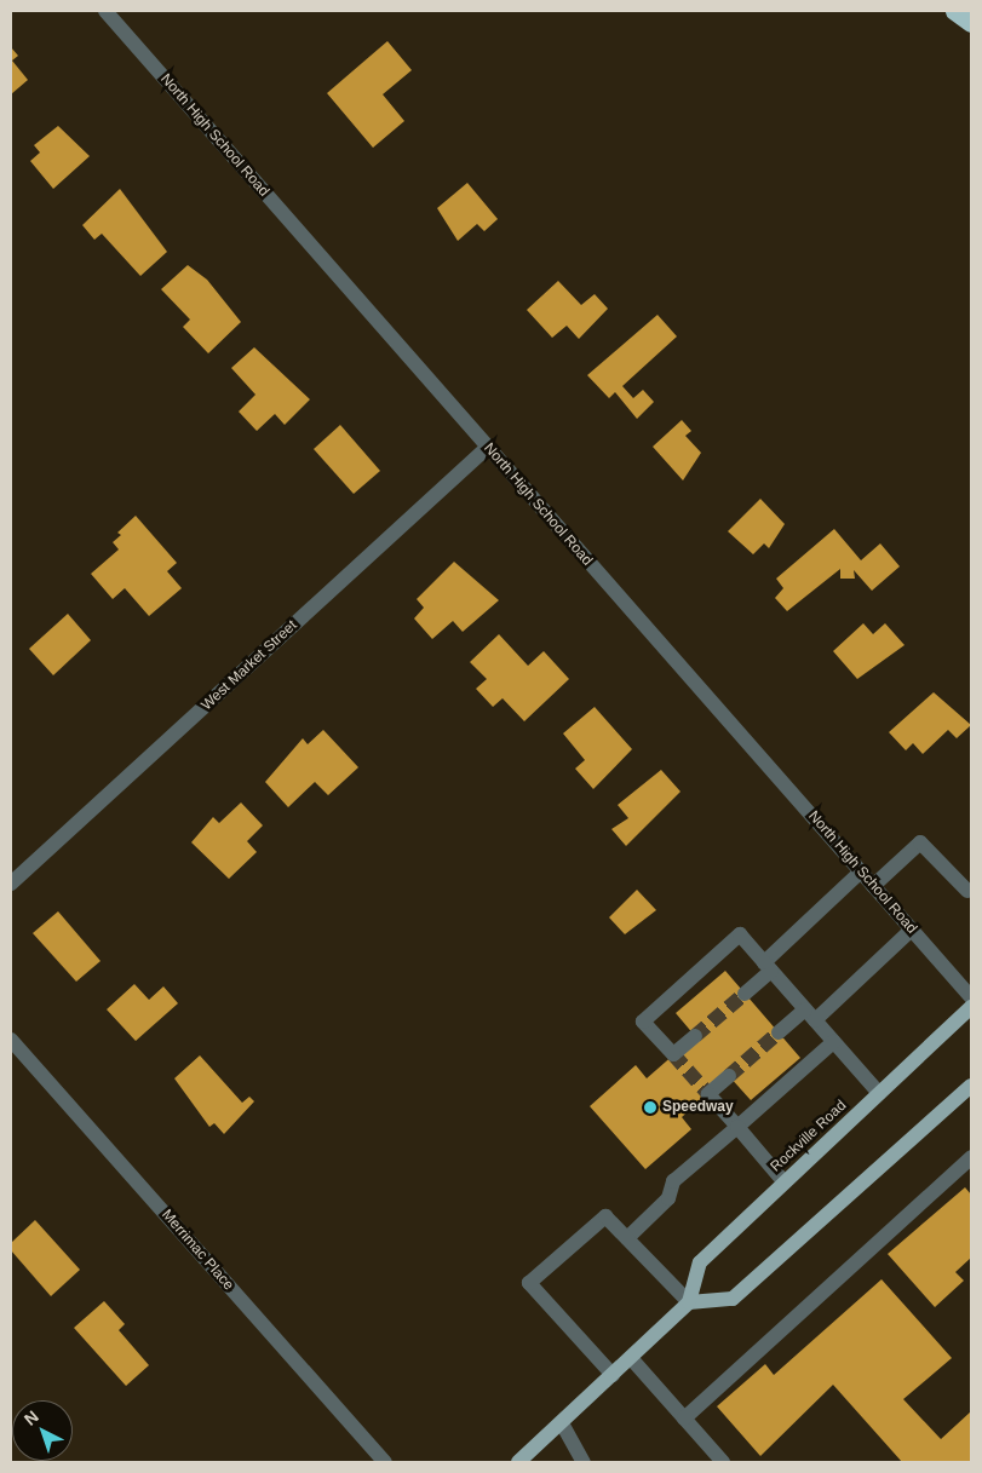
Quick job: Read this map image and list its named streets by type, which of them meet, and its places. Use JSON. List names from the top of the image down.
{
  "streets": {
    "main road": ["Rockville Road"],
    "street": ["North High School Road", "West Market Street", "Merrimac Place"]
  },
  "crossings": [
    ["North High School Road", "West Market Street"]
  ],
  "places": ["Speedway"],
  "north": "top left"
}
